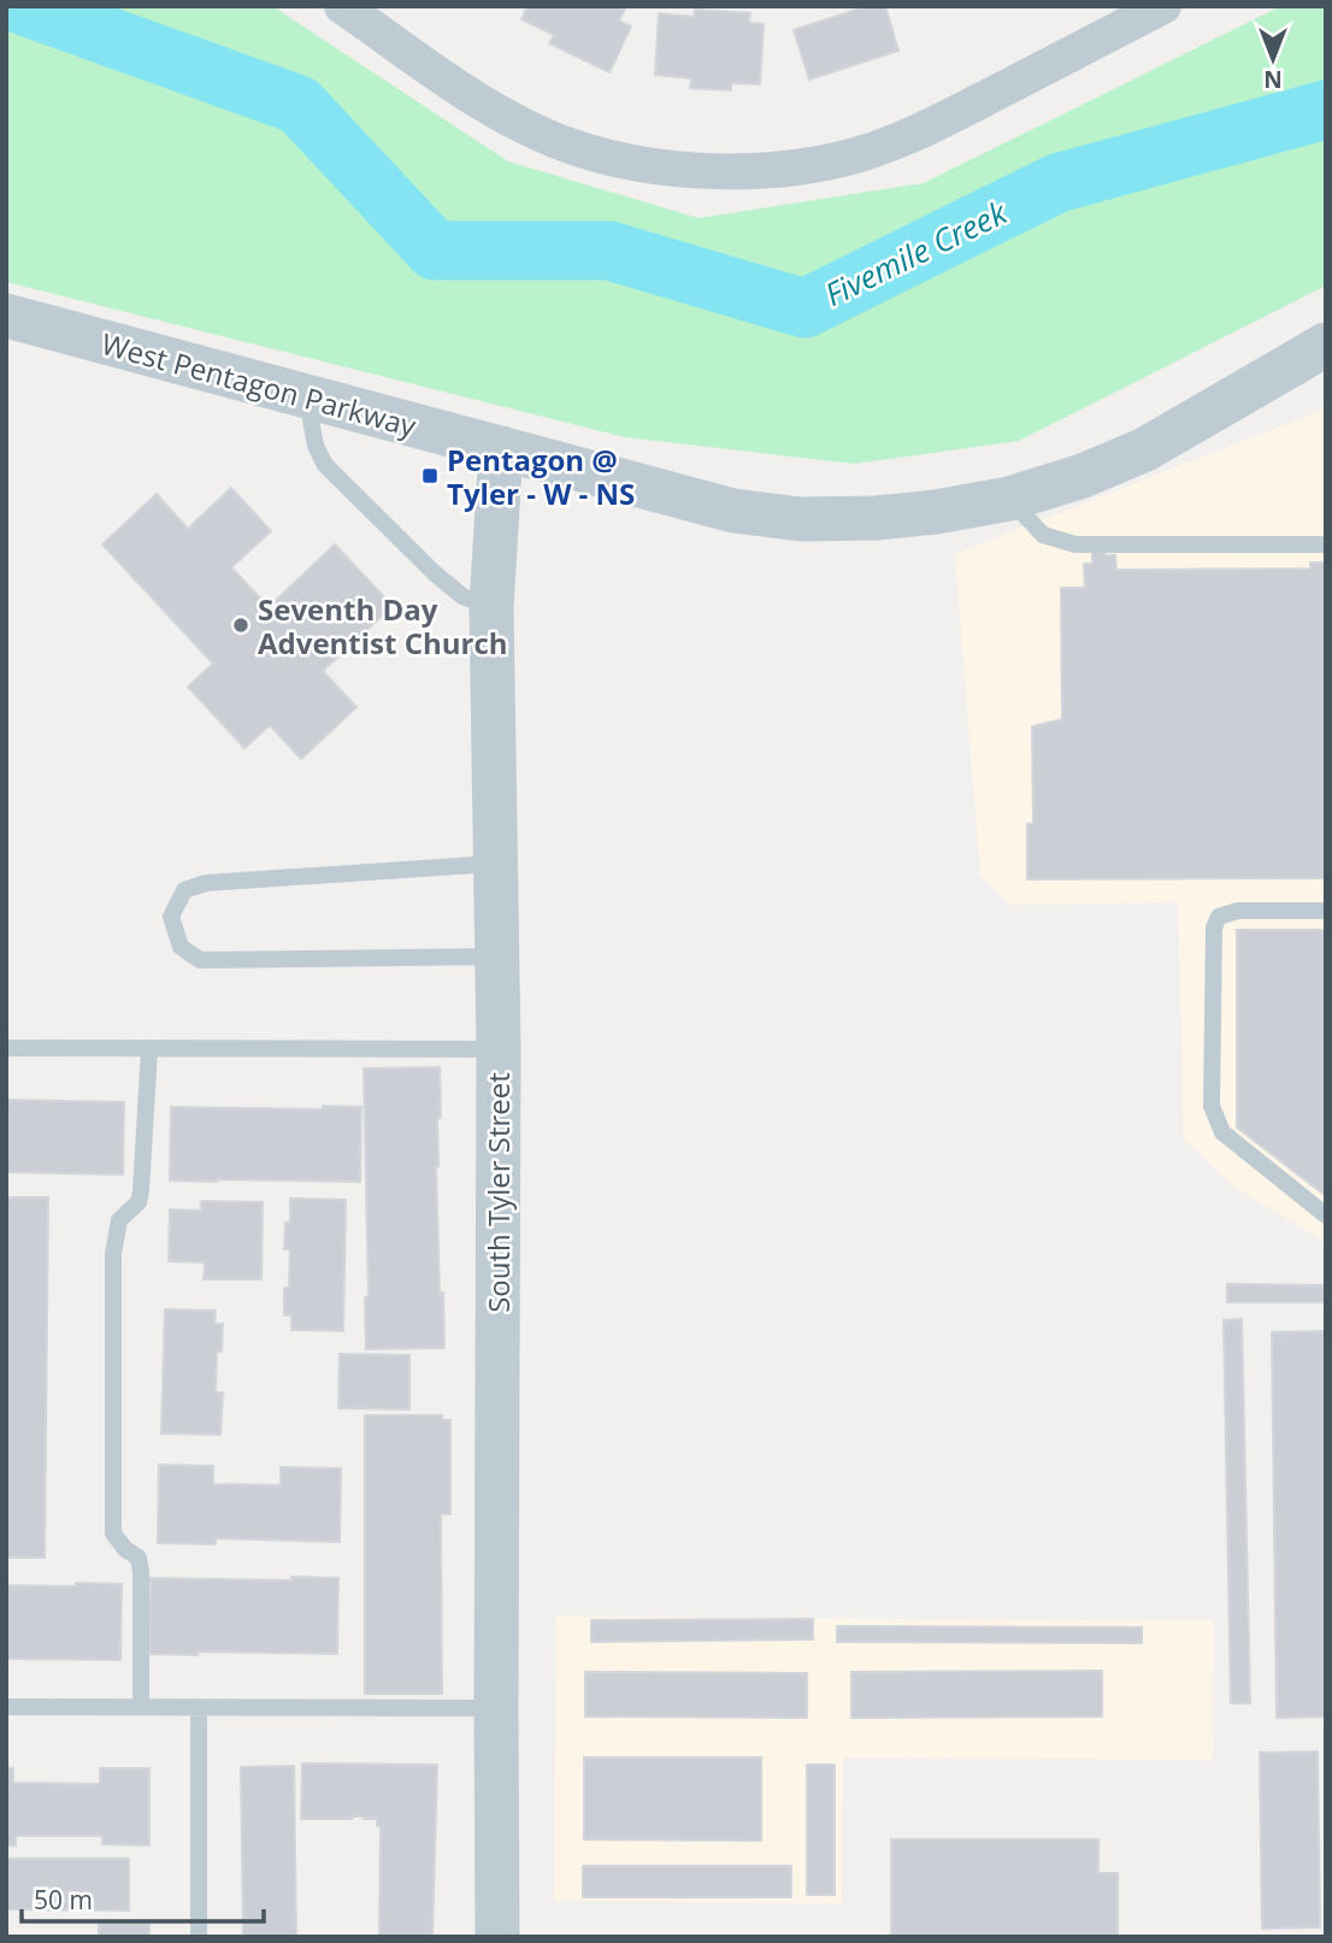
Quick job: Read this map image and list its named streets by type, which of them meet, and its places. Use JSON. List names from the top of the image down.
{
  "streets": {
    "street": ["West Pentagon Parkway", "South Tyler Street"]
  },
  "crossings": [
    ["West Pentagon Parkway", "South Tyler Street"]
  ],
  "water": ["Fivemile Creek"],
  "places": {
    "transit": ["Pentagon @ Tyler - W - NS"],
    "other": ["Seventh Day Adventist Church"]
  },
  "scale_bar": "50 m",
  "north": "bottom"
}
